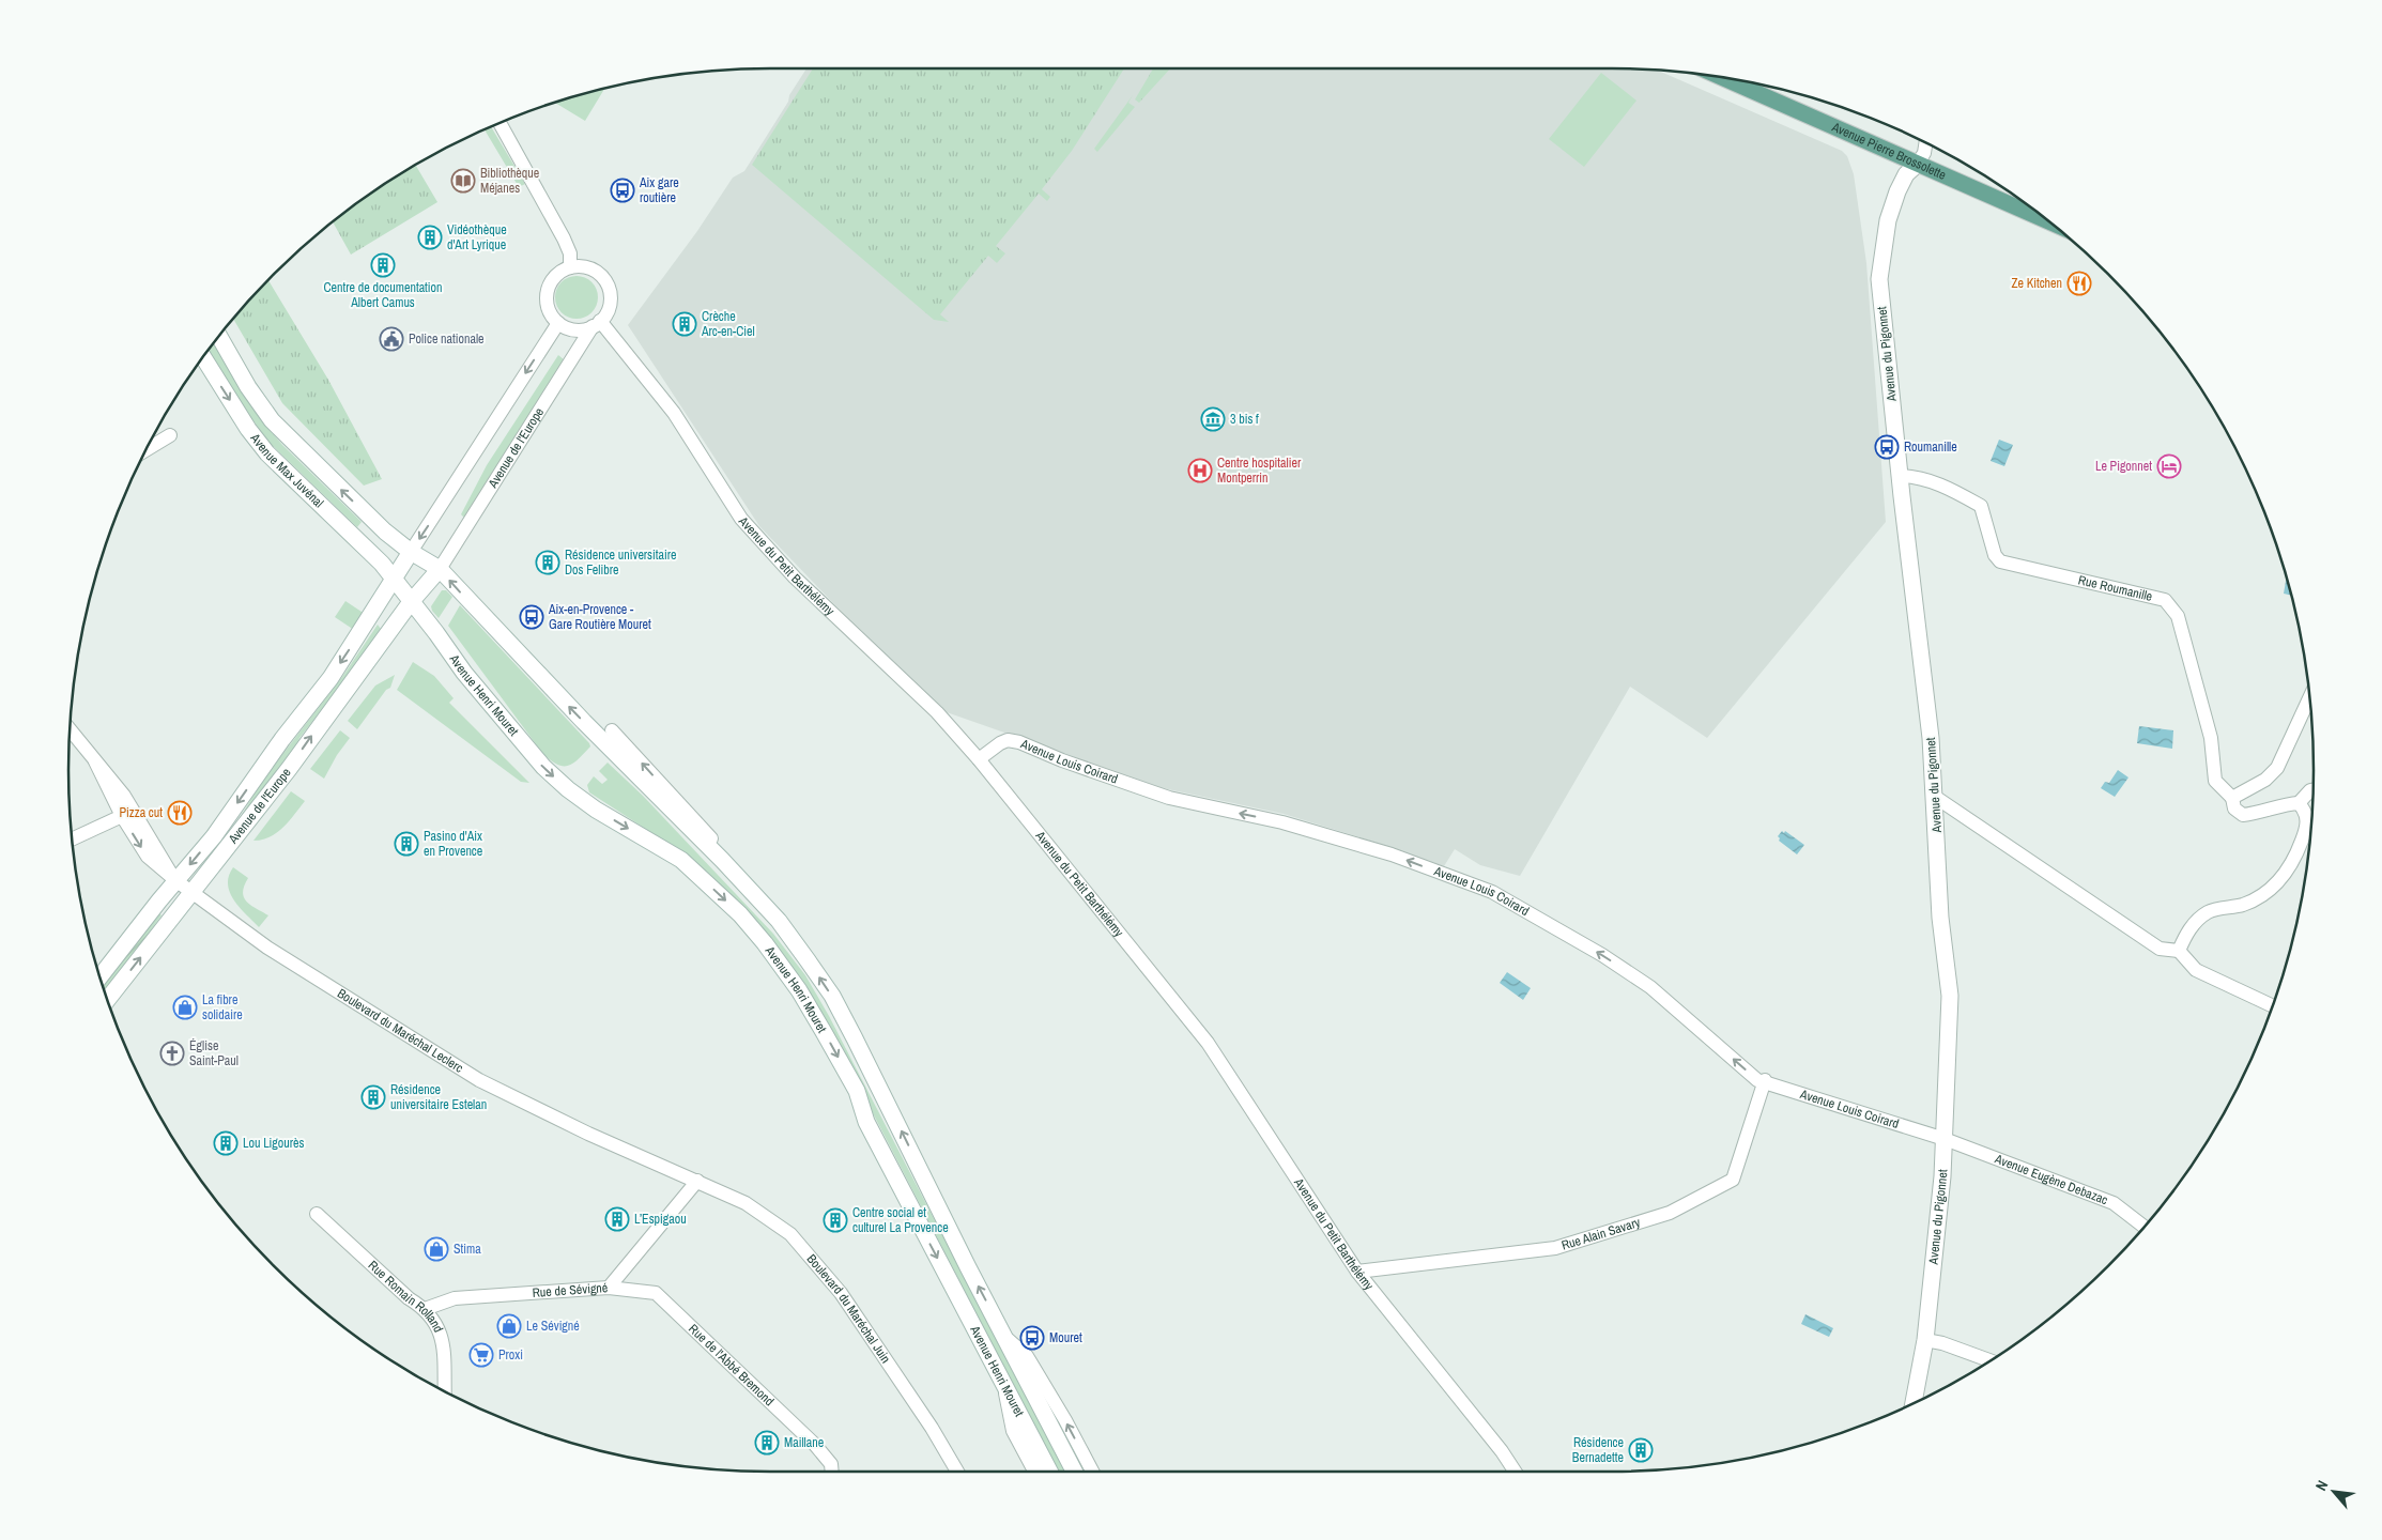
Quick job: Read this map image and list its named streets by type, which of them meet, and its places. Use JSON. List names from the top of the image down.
{
  "streets": {
    "main road": [
      "Avenue Pierre Brossolette",
      "Avenue du Pigonnet",
      "Avenue de l'Europe",
      "Avenue Max Juvénal",
      "Avenue Henri Mouret"
    ],
    "street": [
      "Avenue du Petit Barthélémy",
      "Rue Roumanille",
      "Avenue Louis Coirard",
      "Boulevard du Maréchal Leclerc",
      "Avenue Eugène Debazac",
      "Rue Alain Savary",
      "Rue de Sévigné",
      "Rue Romain Rolland",
      "Boulevard du Maréchal Juin",
      "Rue de l'Abbé Bremond"
    ]
  },
  "crossings": [
    ["Avenue Pierre Brossolette", "Avenue du Pigonnet"],
    ["Avenue du Pigonnet", "Rue Roumanille"],
    ["Avenue du Pigonnet", "Avenue Louis Coirard"],
    ["Avenue du Pigonnet", "Avenue Eugène Debazac"],
    ["Avenue de l'Europe", "Avenue Max Juvénal"],
    ["Avenue de l'Europe", "Avenue du Petit Barthélémy"],
    ["Avenue de l'Europe", "Avenue Henri Mouret"],
    ["Avenue de l'Europe", "Boulevard du Maréchal Leclerc"],
    ["Avenue Max Juvénal", "Avenue Henri Mouret"],
    ["Avenue du Petit Barthélémy", "Avenue Louis Coirard"],
    ["Avenue du Petit Barthélémy", "Rue Alain Savary"],
    ["Avenue Louis Coirard", "Avenue Eugène Debazac"],
    ["Avenue Louis Coirard", "Rue Alain Savary"],
    ["Boulevard du Maréchal Leclerc", "Rue de Sévigné"],
    ["Boulevard du Maréchal Leclerc", "Boulevard du Maréchal Juin"],
    ["Rue de Sévigné", "Rue Romain Rolland"],
    ["Rue de Sévigné", "Boulevard du Maréchal Juin"],
    ["Rue de Sévigné", "Rue de l'Abbé Bremond"]
  ],
  "one_way": ["Avenue Louis Coirard"],
  "places": {
    "library": ["Bibliothèque Méjanes"],
    "bus stop": [
      "Aix gare routière",
      "Roumanille",
      "Aix-en-Provence - Gare Routière Mouret",
      "Mouret"
    ],
    "building": [
      "Vidéothèque d'Art Lyrique",
      "Centre de documentation Albert Camus",
      "Crèche Arc-en-Ciel",
      "Résidence universitaire Dos Felibre",
      "Pasino d'Aix en Provence",
      "Résidence universitaire Estelan",
      "Lou Ligourès",
      "L’Espigaou",
      "Centre social et culturel La Provence",
      "Maillane",
      "Résidence Bernadette"
    ],
    "restaurant": ["Ze Kitchen", "Pizza cut"],
    "public building": ["Police nationale"],
    "museum": ["3 bis f"],
    "hotel": ["Le Pigonnet"],
    "hospital": ["Centre hospitalier Montperrin"],
    "shop": ["La fibre solidaire", "Stima", "Le Sévigné"],
    "church": ["Église Saint-Paul"],
    "supermarket": ["Proxi"]
  },
  "north": "top left"
}
